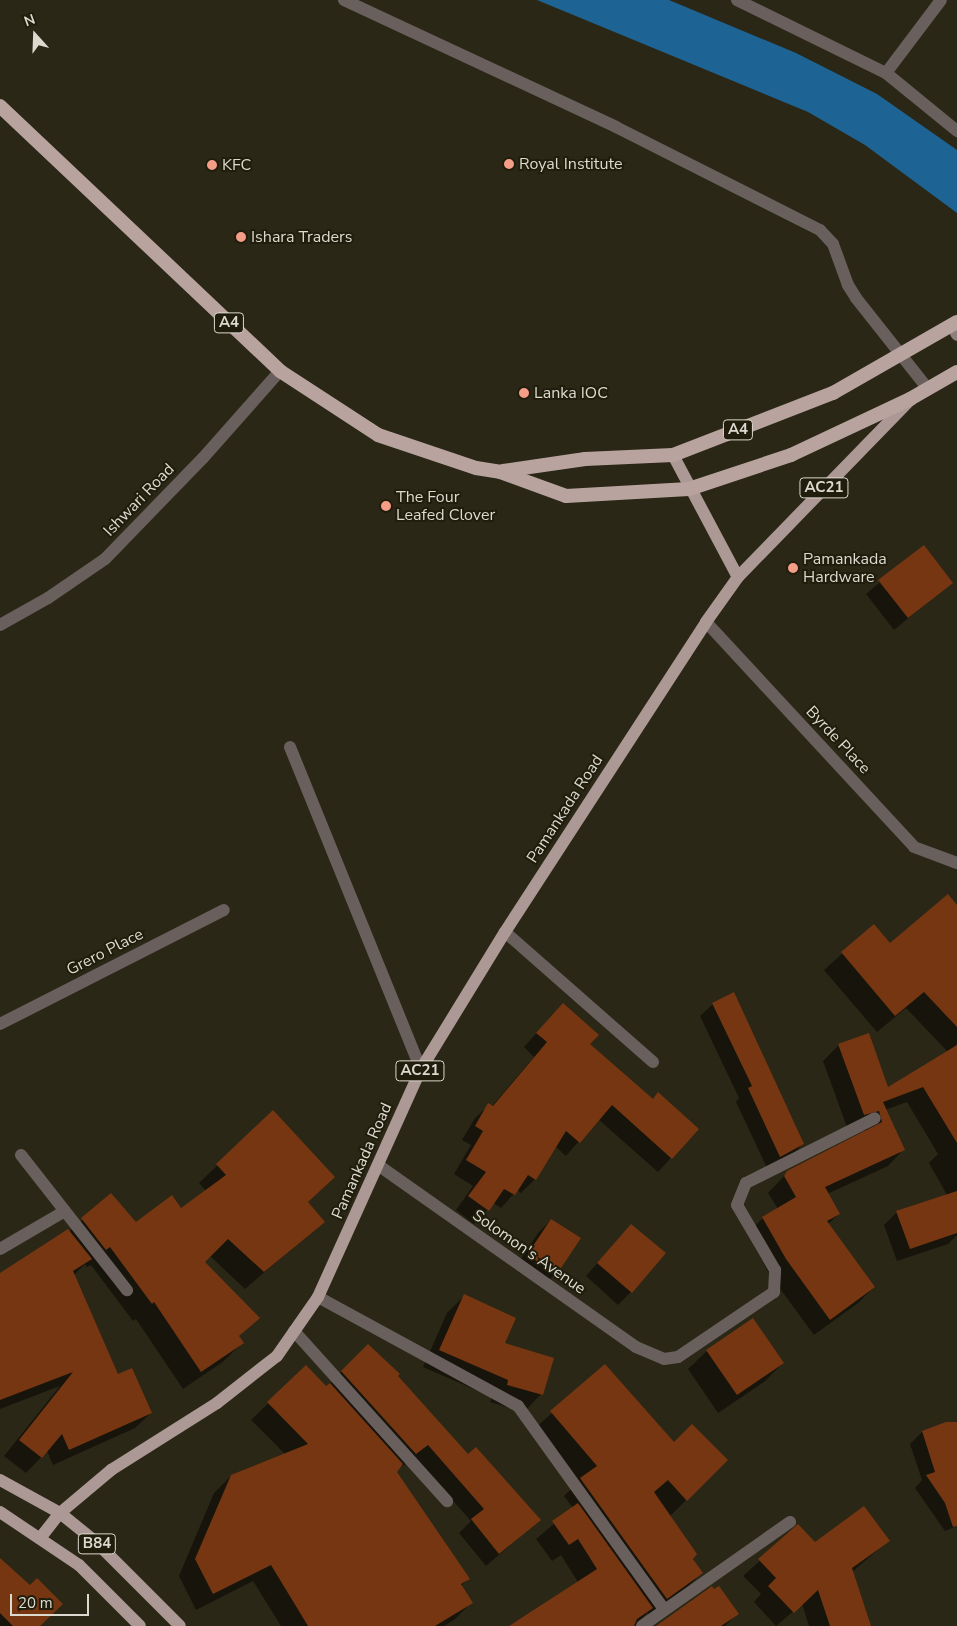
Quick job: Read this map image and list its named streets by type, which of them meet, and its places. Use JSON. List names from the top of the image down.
{
  "streets": {
    "highway": ["A4"],
    "main road": ["AC21", "Pamankada Road", "B84"],
    "street": [
      "Ishwari Road",
      "Byrde Place",
      "Grero Place",
      "Solomon's Avenue"
    ]
  },
  "crossings": [
    ["A4", "Ishwari Road"],
    ["A4", "Pamankada Road"],
    ["Byrde Place", "Pamankada Road"],
    ["Pamankada Road", "Solomon's Avenue"],
    ["Pamankada Road", "B84"]
  ],
  "places": [
    "Royal Institute",
    "KFC",
    "Ishara Traders",
    "Lanka IOC",
    "The Four Leafed Clover",
    "Pamankada Hardware"
  ],
  "scale_bar": "20 m",
  "north": "top"
}
